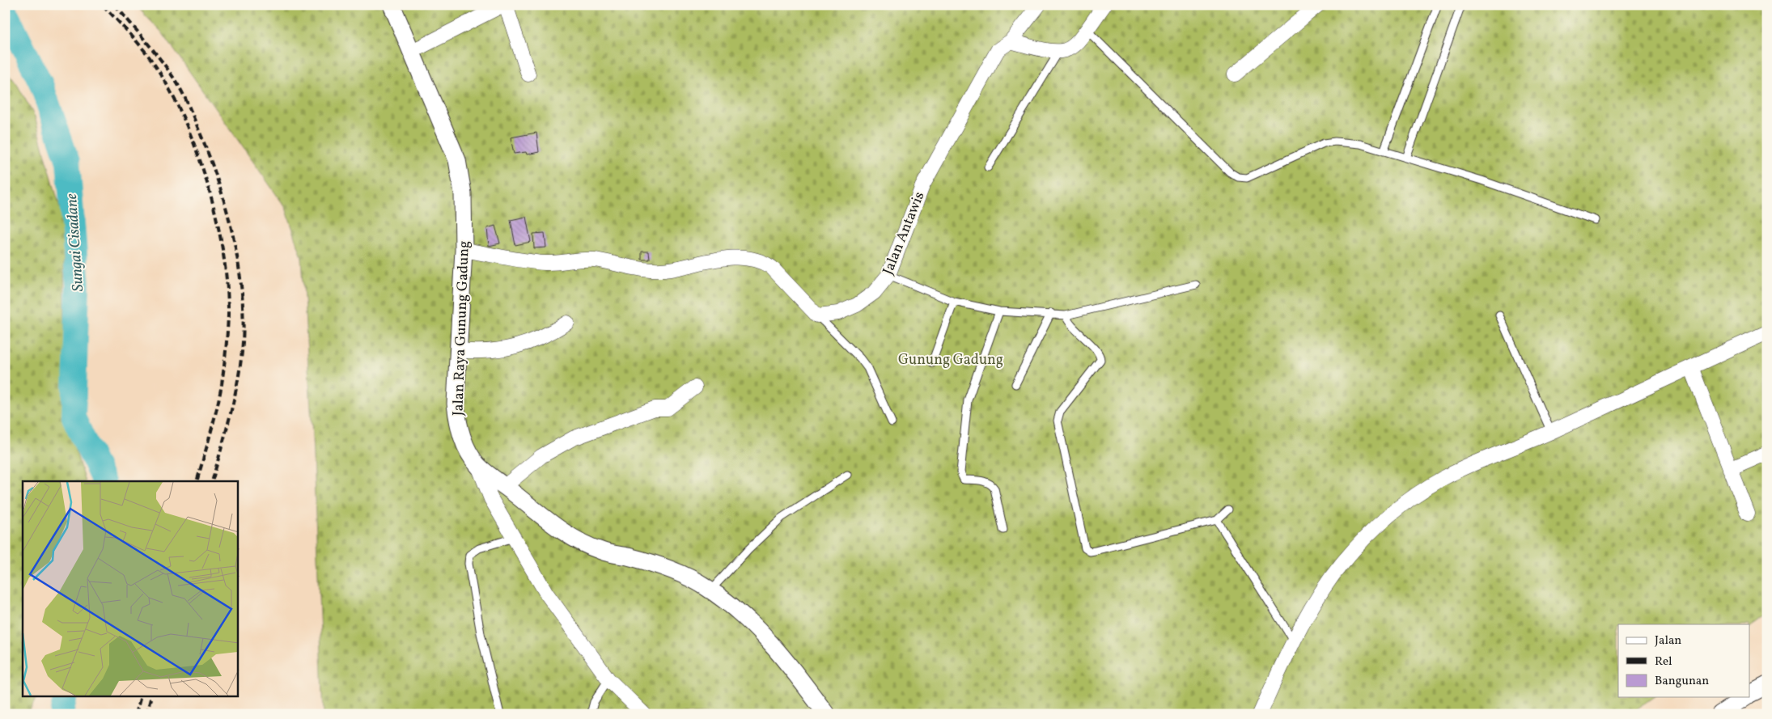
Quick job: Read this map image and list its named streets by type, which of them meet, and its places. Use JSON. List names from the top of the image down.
{
  "streets": {
    "street": ["Jalan Antawis", "Jalan Raya Gunung Gadung"]
  },
  "water": ["Sungai Cisadane"],
  "parks": ["Gunung Gadung"],
  "legend": ["Jalan", "Rel", "Bangunan"]
}
